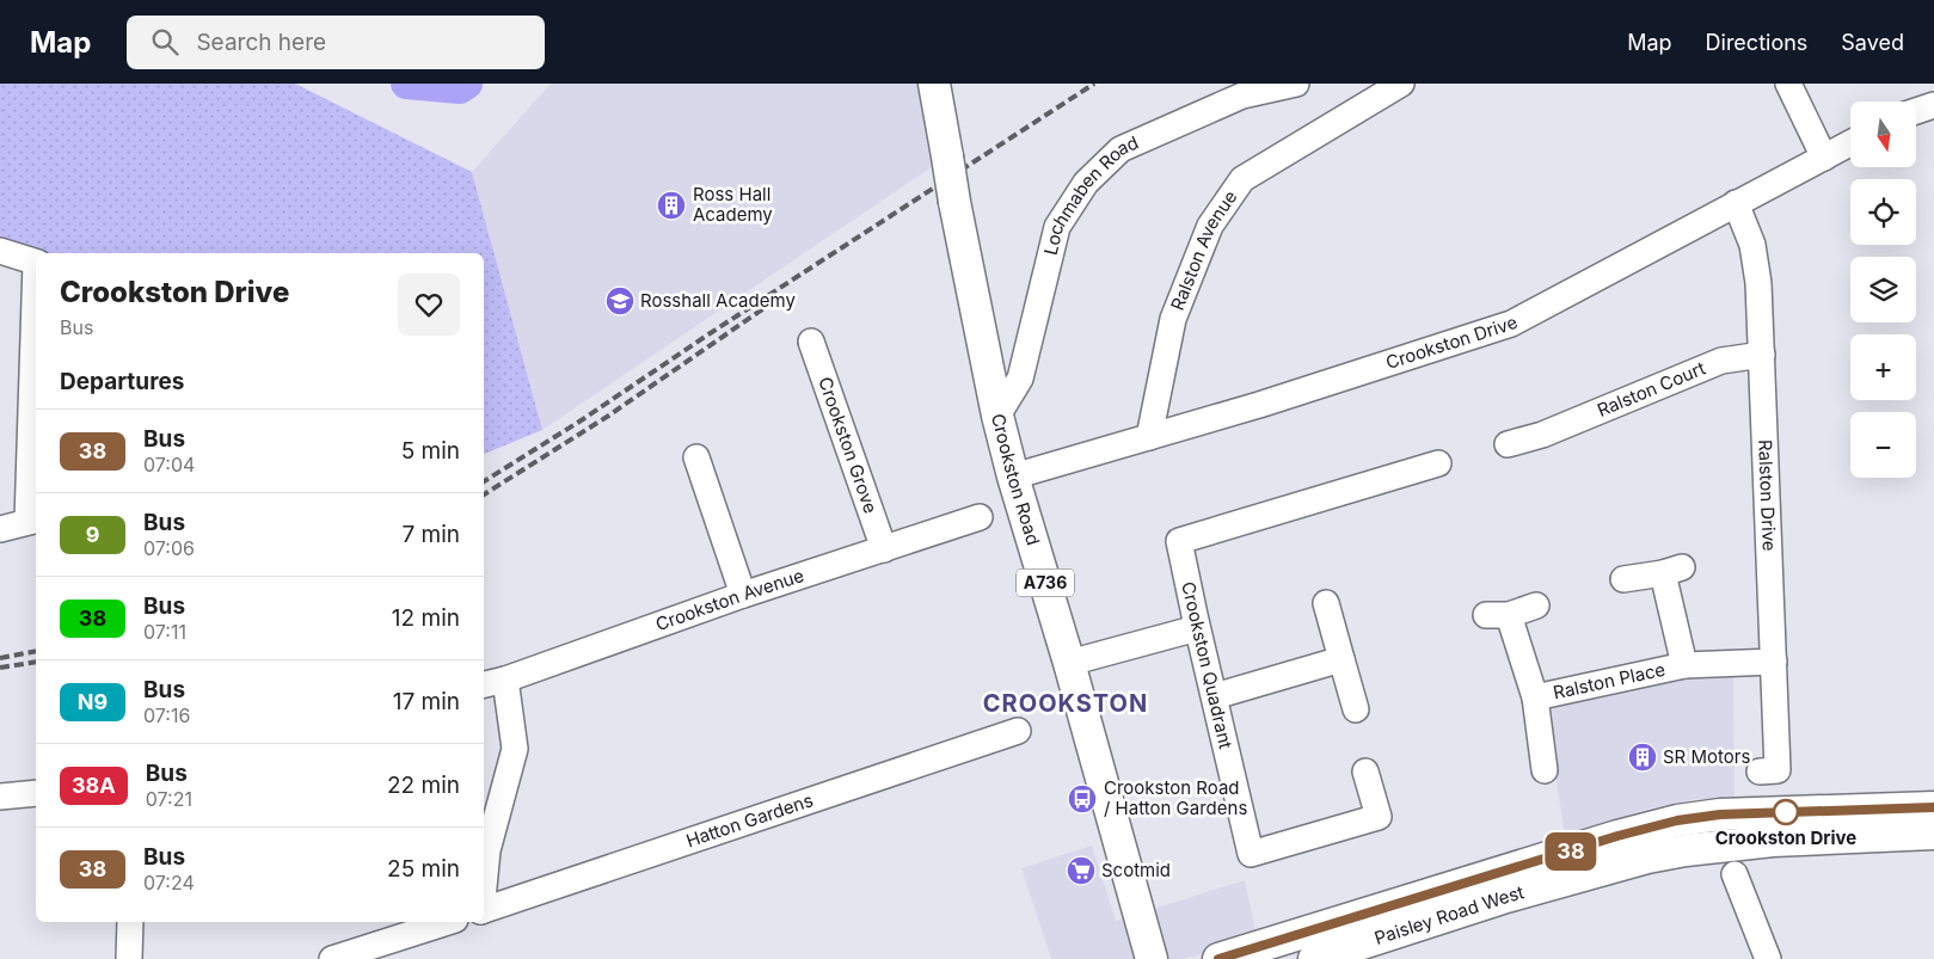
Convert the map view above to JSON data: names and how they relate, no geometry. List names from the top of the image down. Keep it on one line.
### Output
{"streets":{"main road":["Crookston Road","A736","Paisley Road West"],"street":["Lochmaben Road","Ralston Avenue","Crookston Drive","Ralston Court","Crookston Grove","Ralston Drive","Crookston Avenue","Crookston Quadrant","Ralston Place","Hatton Gardens"]},"crossings":[["Lochmaben Road","Crookston Road"],["Ralston Avenue","Crookston Drive"],["Crookston Drive","Crookston Road"],["Crookston Drive","Ralston Drive"],["Ralston Court","Ralston Drive"],["Crookston Grove","Crookston Avenue"],["Ralston Drive","Ralston Place"]],"districts":["CROOKSTON"],"places":{"building":["Ross Hall Academy","SR Motors"],"school or university":["Rosshall Academy"],"bus stop":["Crookston Road / Hatton Gardens"],"other":["Crookston Drive"],"supermarket":["Scotmid"]},"lines":["bus line 38"],"north":"bottom","page":{"header":"Map","search":"Search here","nav":["Map","Directions","Saved"],"on_map":"38","map_buttons":["+","−"],"heading":[["Crookston Drive","Bus"],"Departures"],"list":[{"mark":"38","name":"Bus","note":"07:04","value":"5 min"},{"mark":"9","name":"Bus","note":"07:06","value":"7 min"},{"mark":"38","name":"Bus","note":"07:11","value":"12 min"},{"mark":"N9","name":"Bus","note":"07:16","value":"17 min"},{"mark":"38A","name":"Bus","note":"07:21","value":"22 min"},{"mark":"38","name":"Bus","note":"07:24","value":"25 min"}]}}
